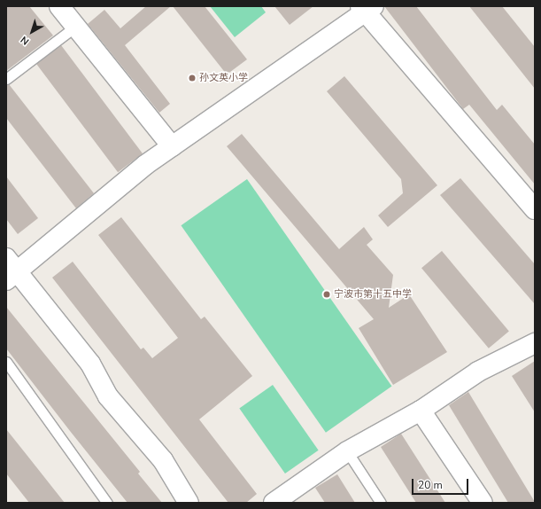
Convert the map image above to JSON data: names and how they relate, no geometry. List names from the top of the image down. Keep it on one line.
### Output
{"places":["孙文英小学","宁波市第十五中学"],"scale_bar":"20 m","north":"bottom left"}
